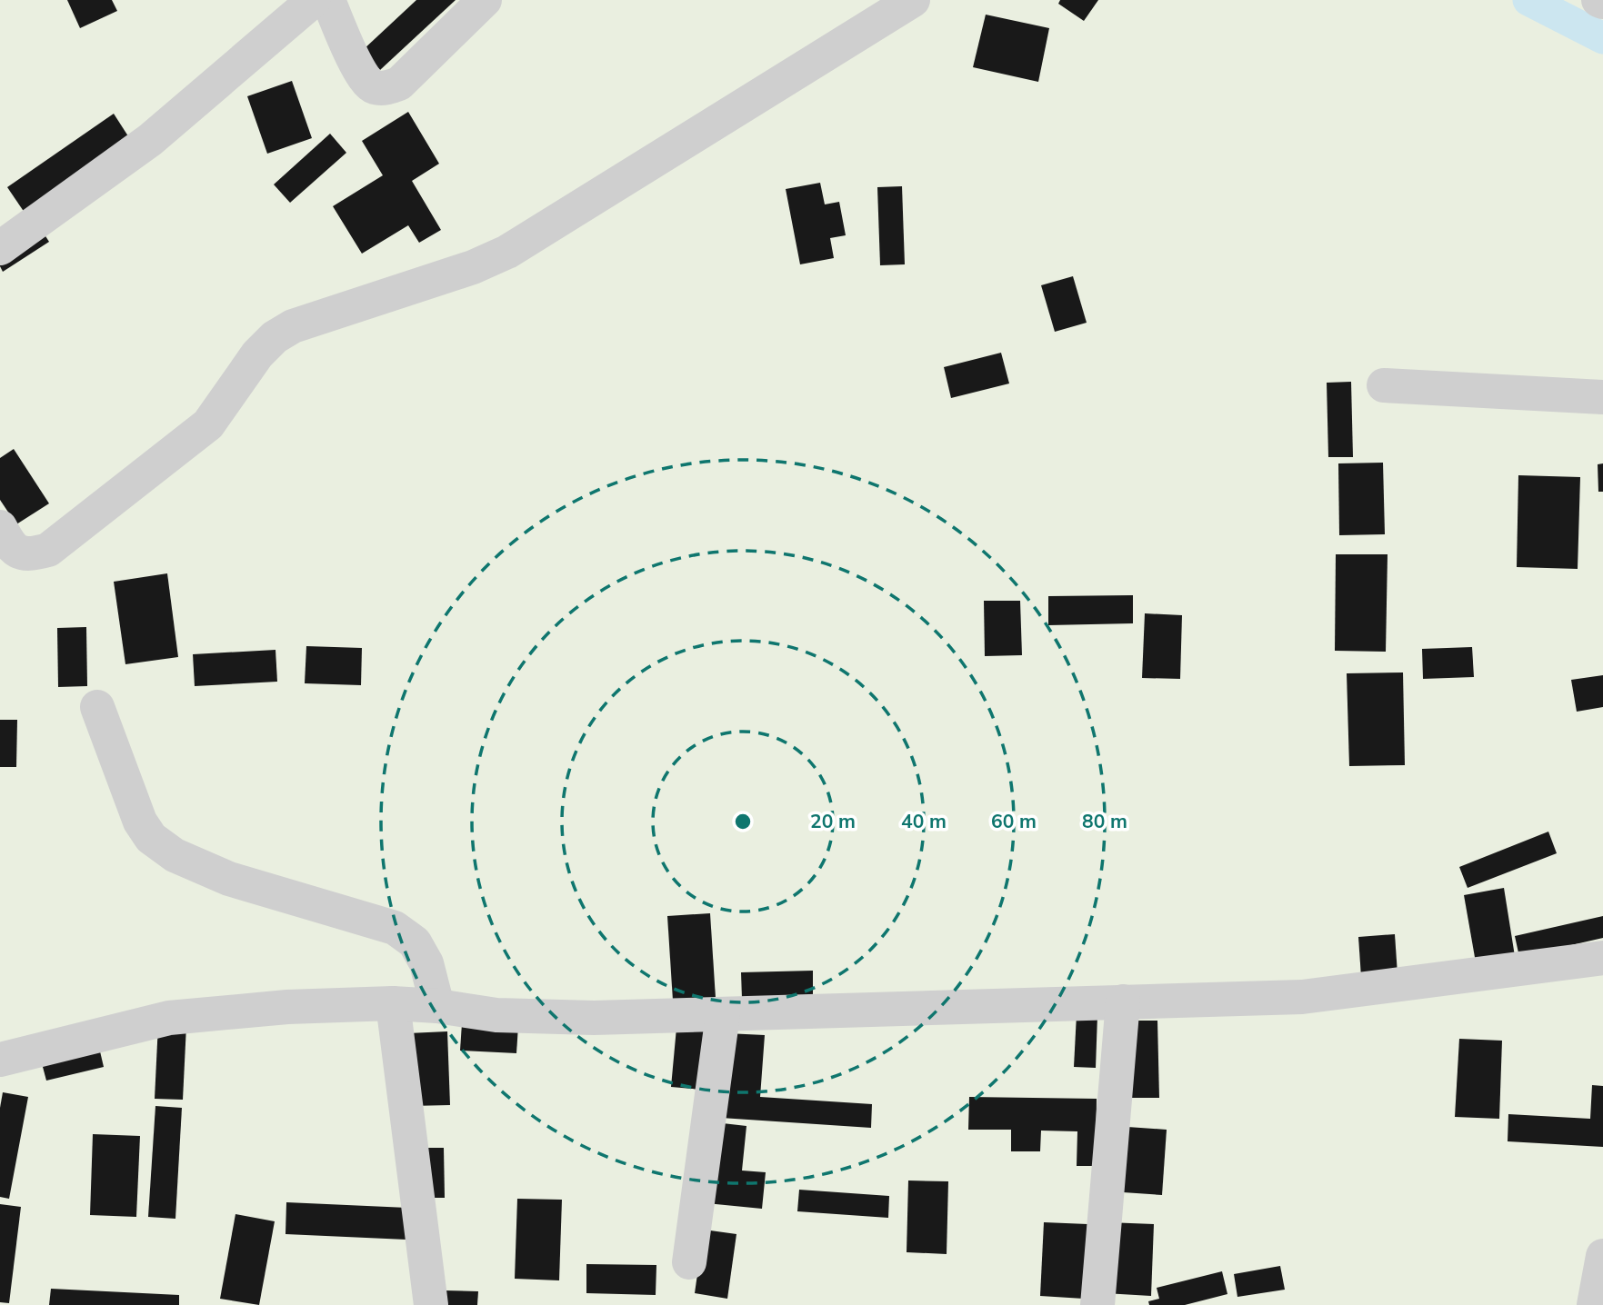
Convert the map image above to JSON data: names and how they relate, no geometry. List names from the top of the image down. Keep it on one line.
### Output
{"rings":["20 m","40 m","60 m","80 m"]}
